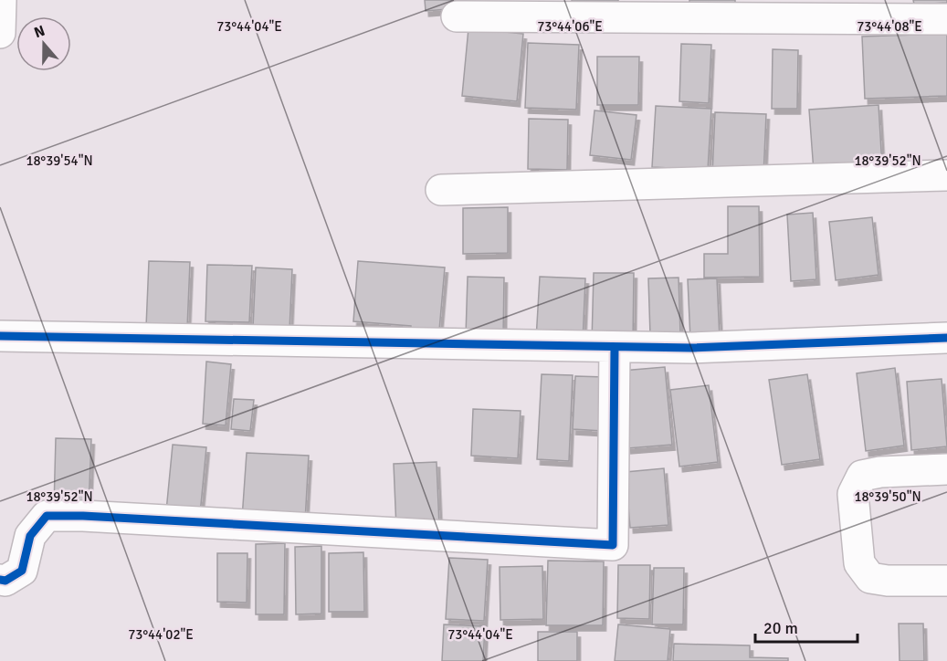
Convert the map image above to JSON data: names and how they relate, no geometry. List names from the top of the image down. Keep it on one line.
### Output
{"scale_bar":"20 m","north":"top","coordinates":["73°44'04\"E","73°44'06\"E","73°44'08\"E","18°39'54\"N","18°39'52\"N","18°39'50\"N","73°44'02\"E"]}
